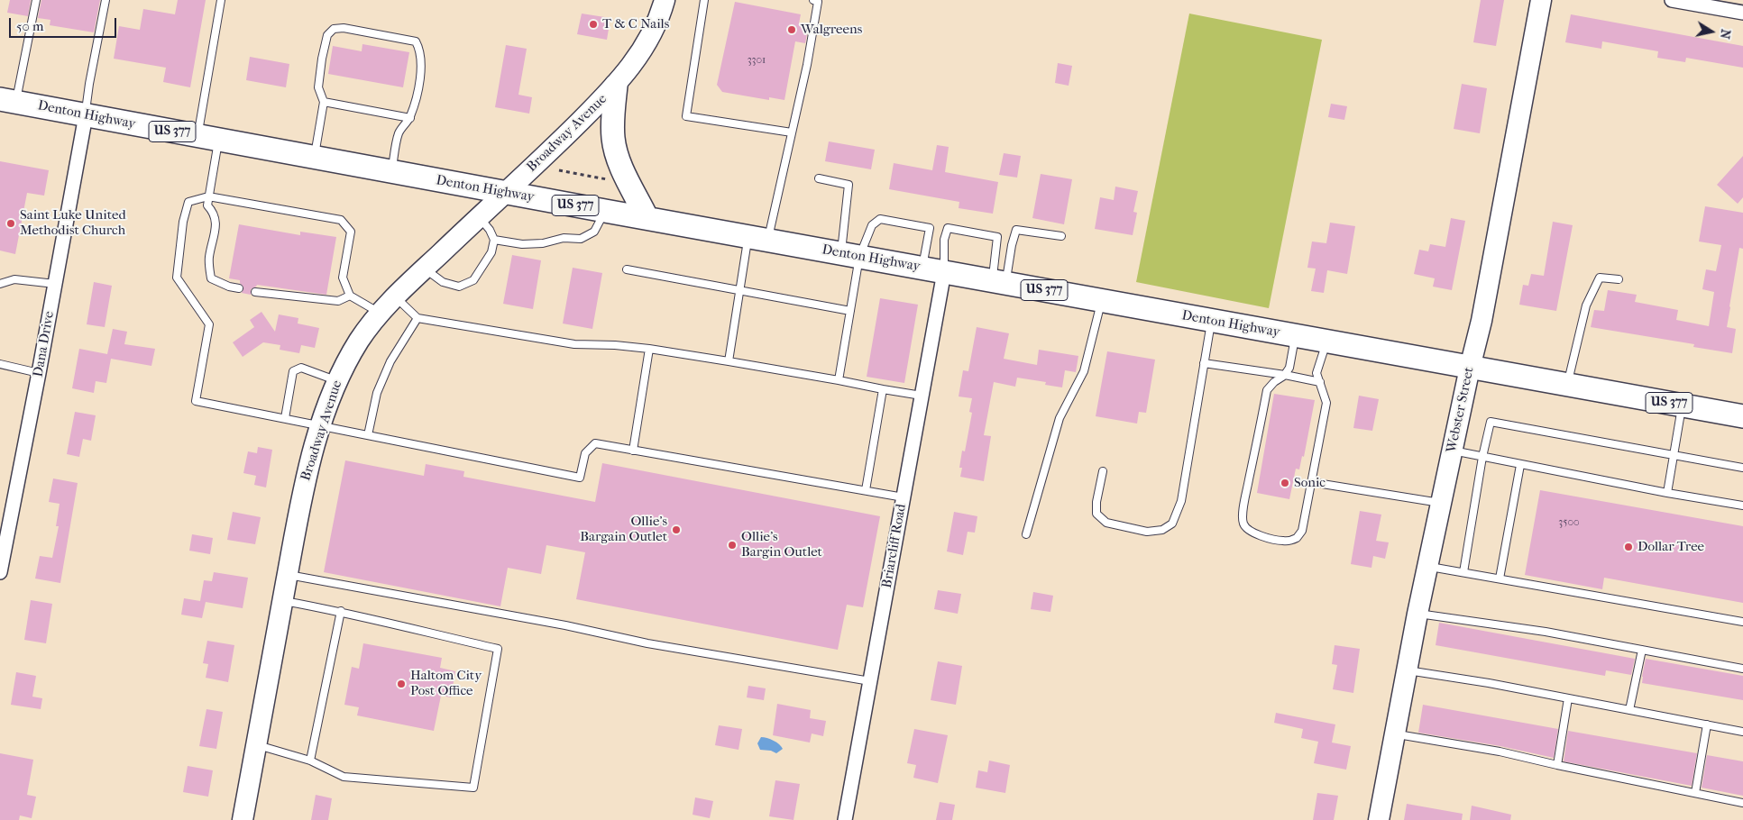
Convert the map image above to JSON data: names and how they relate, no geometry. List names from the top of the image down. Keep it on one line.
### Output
{"streets":{"main road":["Denton Highway","US 377","Broadway Avenue","Webster Street"],"street":["Dana Drive","Briarcliff Road"]},"crossings":[["Denton Highway","Broadway Avenue"],["Denton Highway","Dana Drive"],["Denton Highway","Webster Street"],["Denton Highway","Briarcliff Road"]],"places":["T & C Nails","Walgreens","Saint Luke United Methodist Church","Sonic","Ollie's Bargain Outlet","Ollie's Bargin Outlet","Dollar Tree","Haltom City Post Office"],"house_numbers":["3301","3500"],"scale_bar":"50 m","north":"right"}
